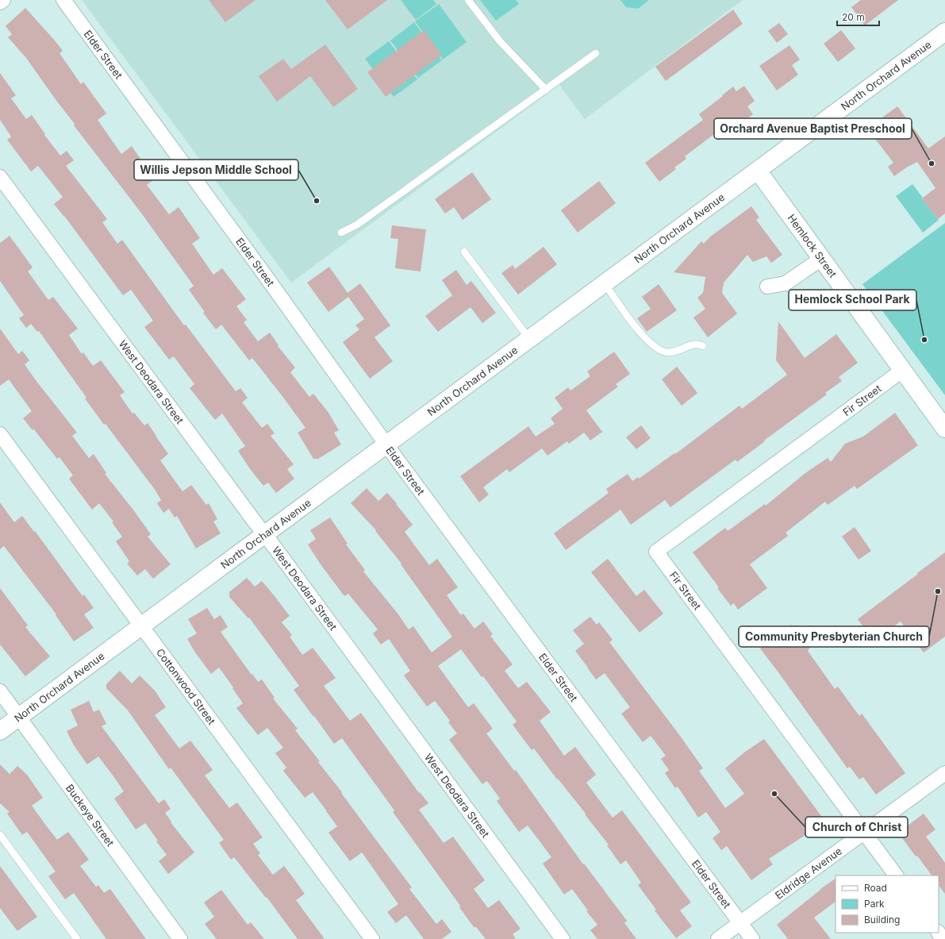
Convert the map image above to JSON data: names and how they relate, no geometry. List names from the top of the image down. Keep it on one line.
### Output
{"streets":{"street":["Elder Street","North Orchard Avenue","Hemlock Street","West Deodara Street","Fir Street","Cottonwood Street","Buckeye Street","Eldridge Avenue"]},"crossings":[["Elder Street","North Orchard Avenue"],["Elder Street","Eldridge Avenue"],["North Orchard Avenue","Hemlock Street"],["North Orchard Avenue","West Deodara Street"],["North Orchard Avenue","Cottonwood Street"],["North Orchard Avenue","Buckeye Street"],["Hemlock Street","Fir Street"],["Fir Street","Eldridge Avenue"]],"places":["Orchard Avenue Baptist Preschool","Willis Jepson Middle School","Hemlock School Park","Community Presbyterian Church","Church of Christ"],"legend":["Road","Park","Building"],"scale_bar":"20 m"}
